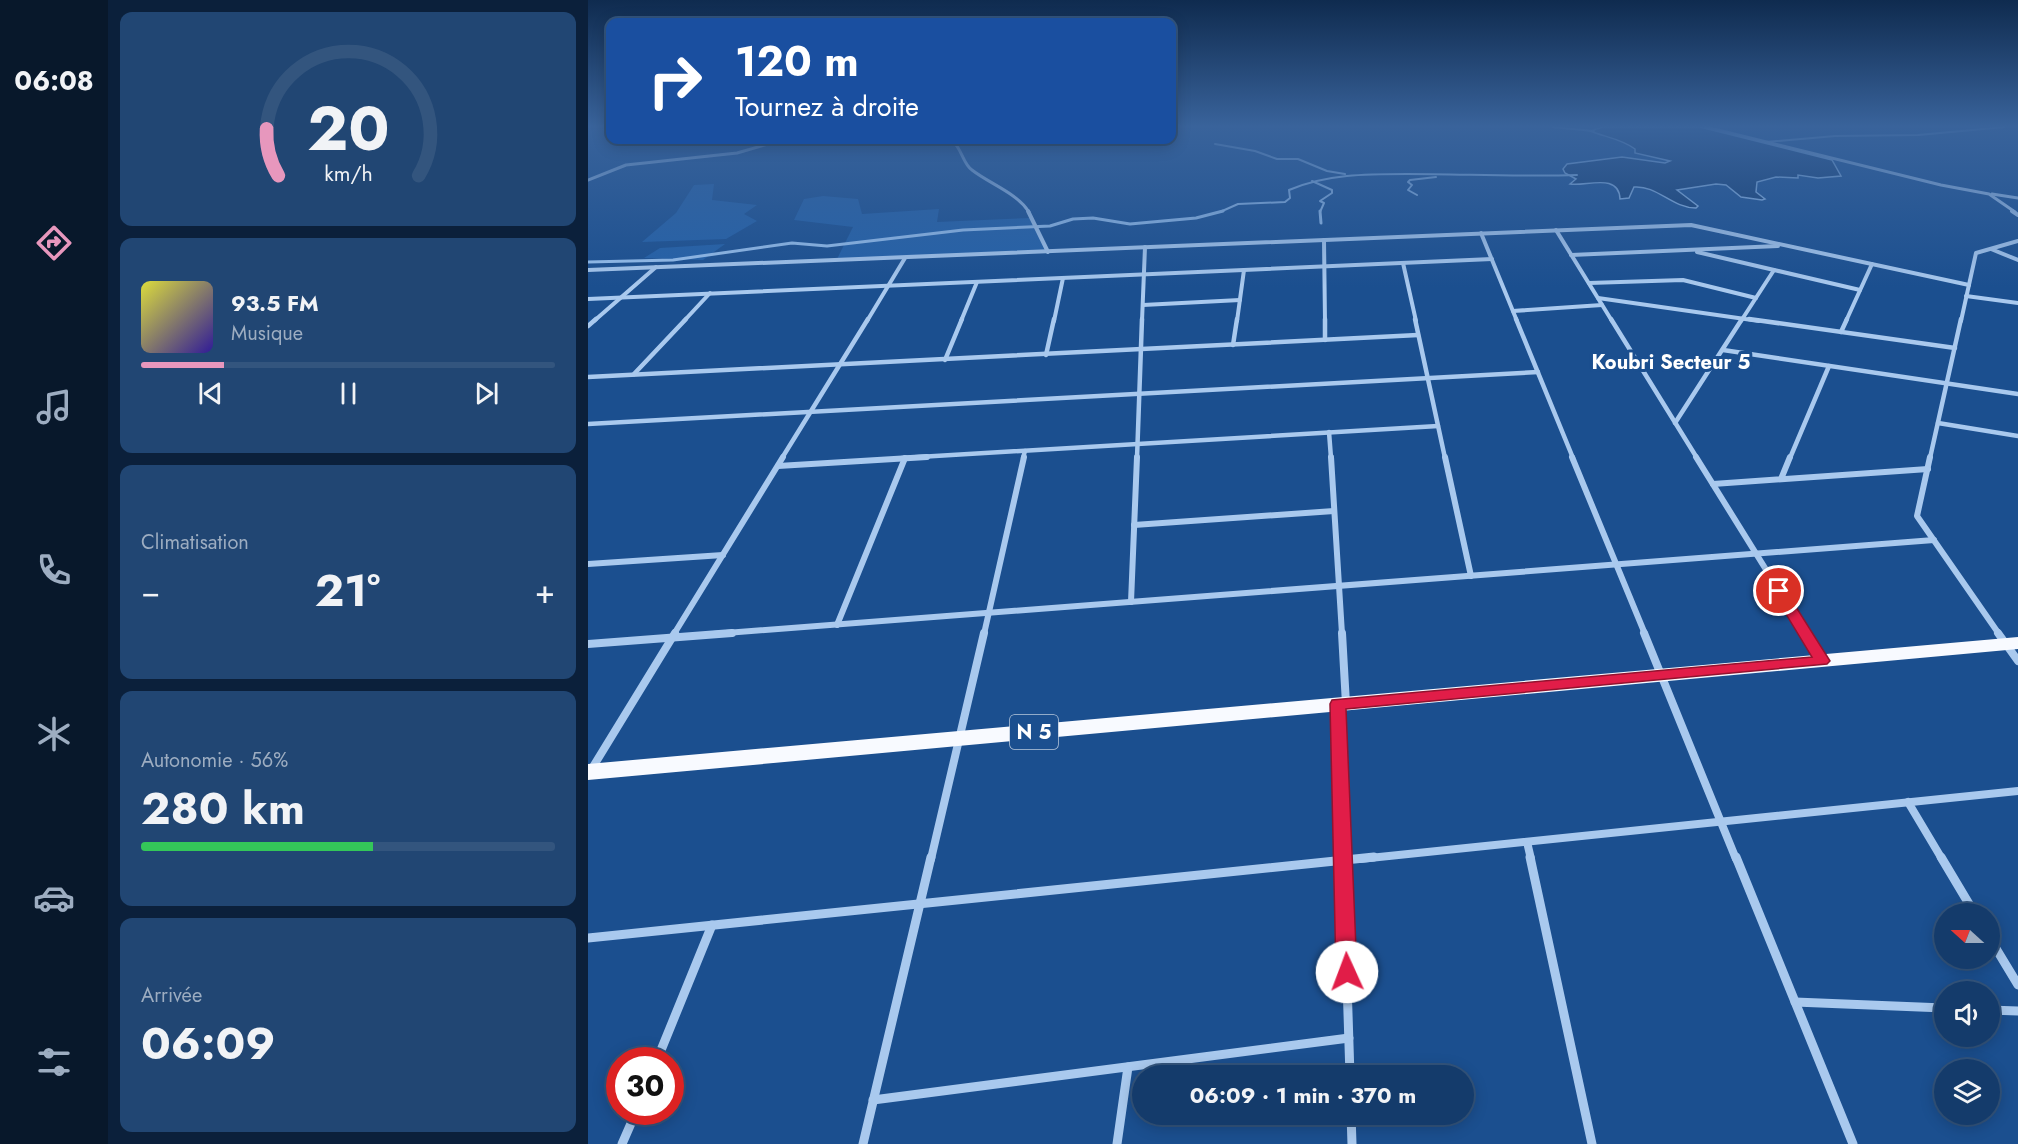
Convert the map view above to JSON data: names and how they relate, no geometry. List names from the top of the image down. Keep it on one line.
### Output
{"streets":{"highway":["N 5"]},"districts":["Koubri Secteur 5"],"north":"left","page":{"tabs":"06:08","turn":["120 m","Tournez à droite"],"song":["93.5 FM","Musique"],"tile":["Climatisation",["Autonomie · 56%","280 km"],["Arrivée","06:09"]],"heat":["−","21°","+"],"limit":"30","trip":"06:09 · 1 min · 370 m","gauge":["20","km/h"]}}
